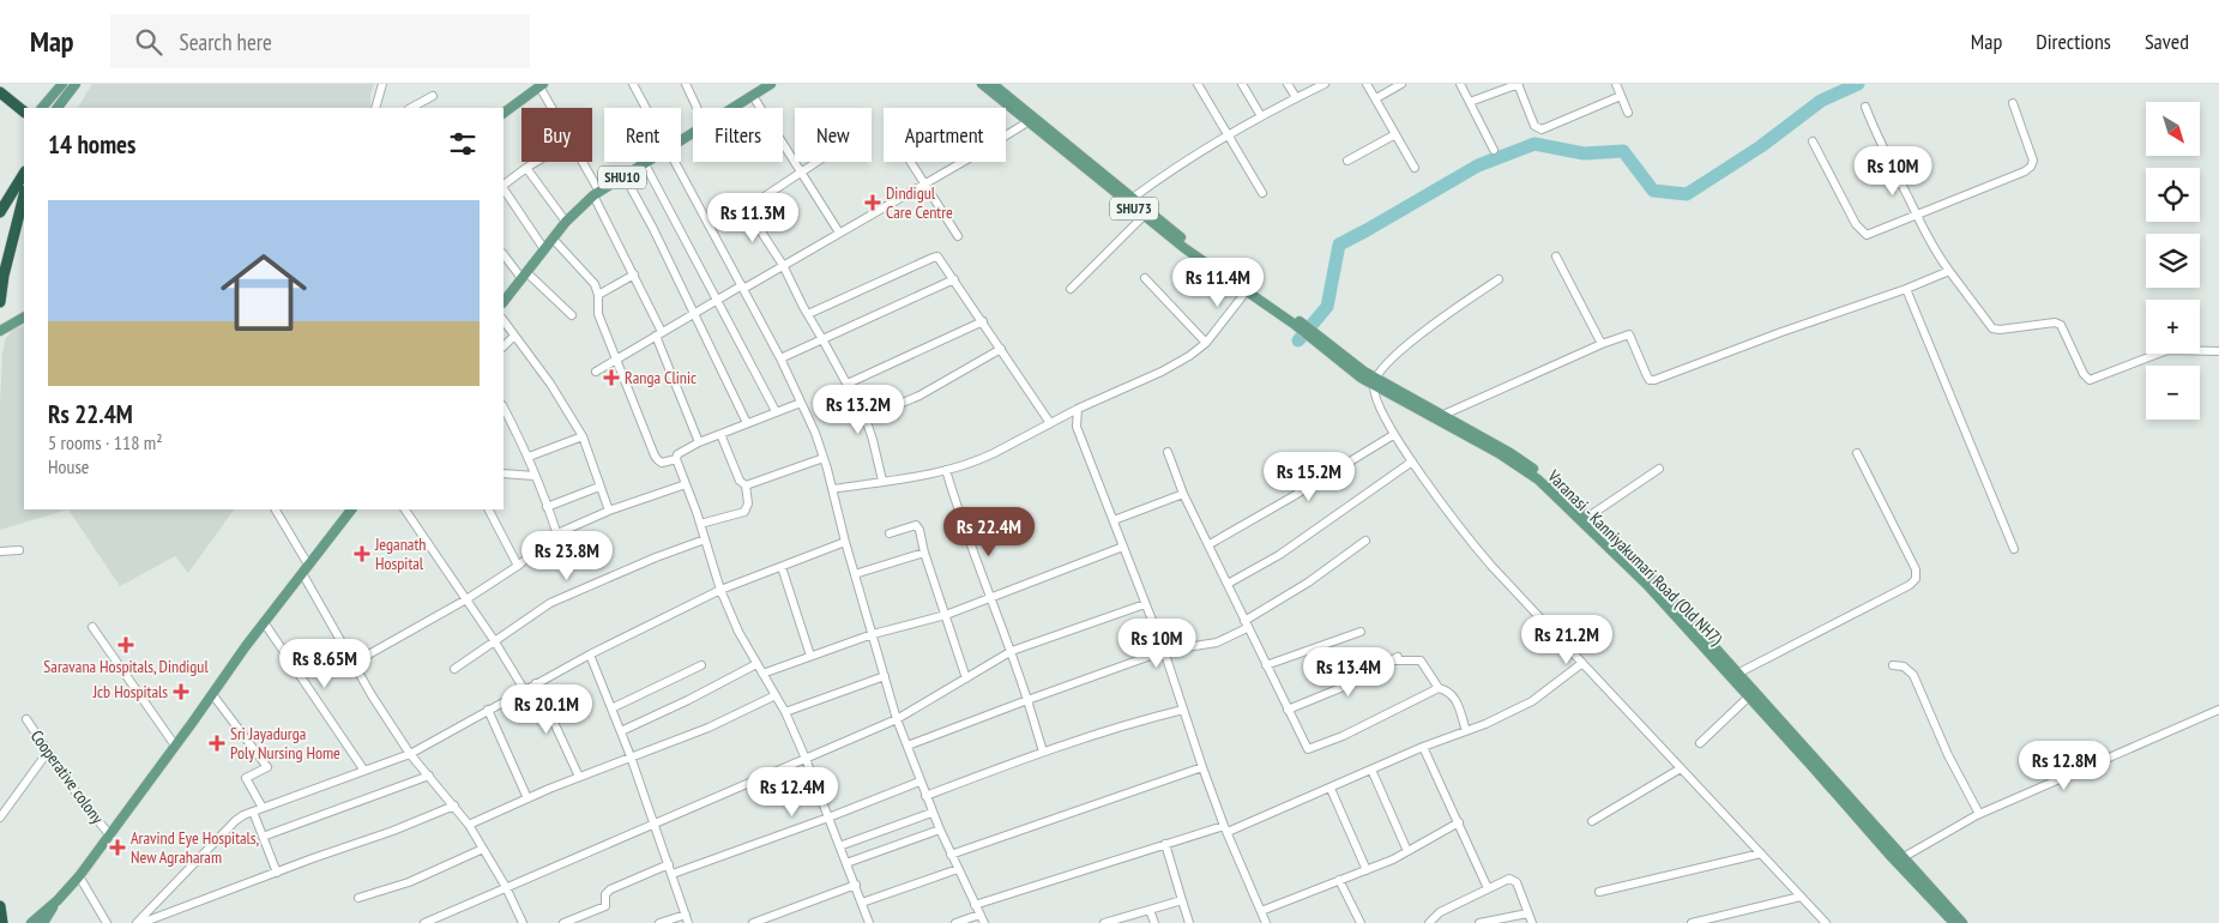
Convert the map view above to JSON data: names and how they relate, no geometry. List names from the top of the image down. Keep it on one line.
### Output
{"streets":{"main road":["SHU10","SHU73","Varanasi - Kanniyakumari Road (Old NH7)"],"street":["Cooperative colony"]},"places":{"health":["Dindigul Care Centre","Ranga Clinic","Jeganath Hospital","Saravana Hospitals, Dindigul","Jcb Hospitals","Sri Jayadurga Poly Nursing Home","Aravind Eye Hospitals, New Agraharam"]},"north":"bottom right","page":{"header":"Map","search":"Search here","nav":["Map","Directions","Saved"],"map_buttons":["+","−"],"chip":["Buy","Rent","Filters","New","Apartment"],"heading":"14 homes","price":["Rs 10M","Rs 11.3M","Rs 11.4M","Rs 13.2M","Rs 15.2M","Rs 22.4M","Rs 23.8M","Rs 21.2M","Rs 10M","Rs 8.65M","Rs 13.4M","Rs 20.1M","Rs 12.8M","Rs 12.4M"],"list":[{"name":"Rs 22.4M","note":"5 rooms · 118 m² · House"}]}}
